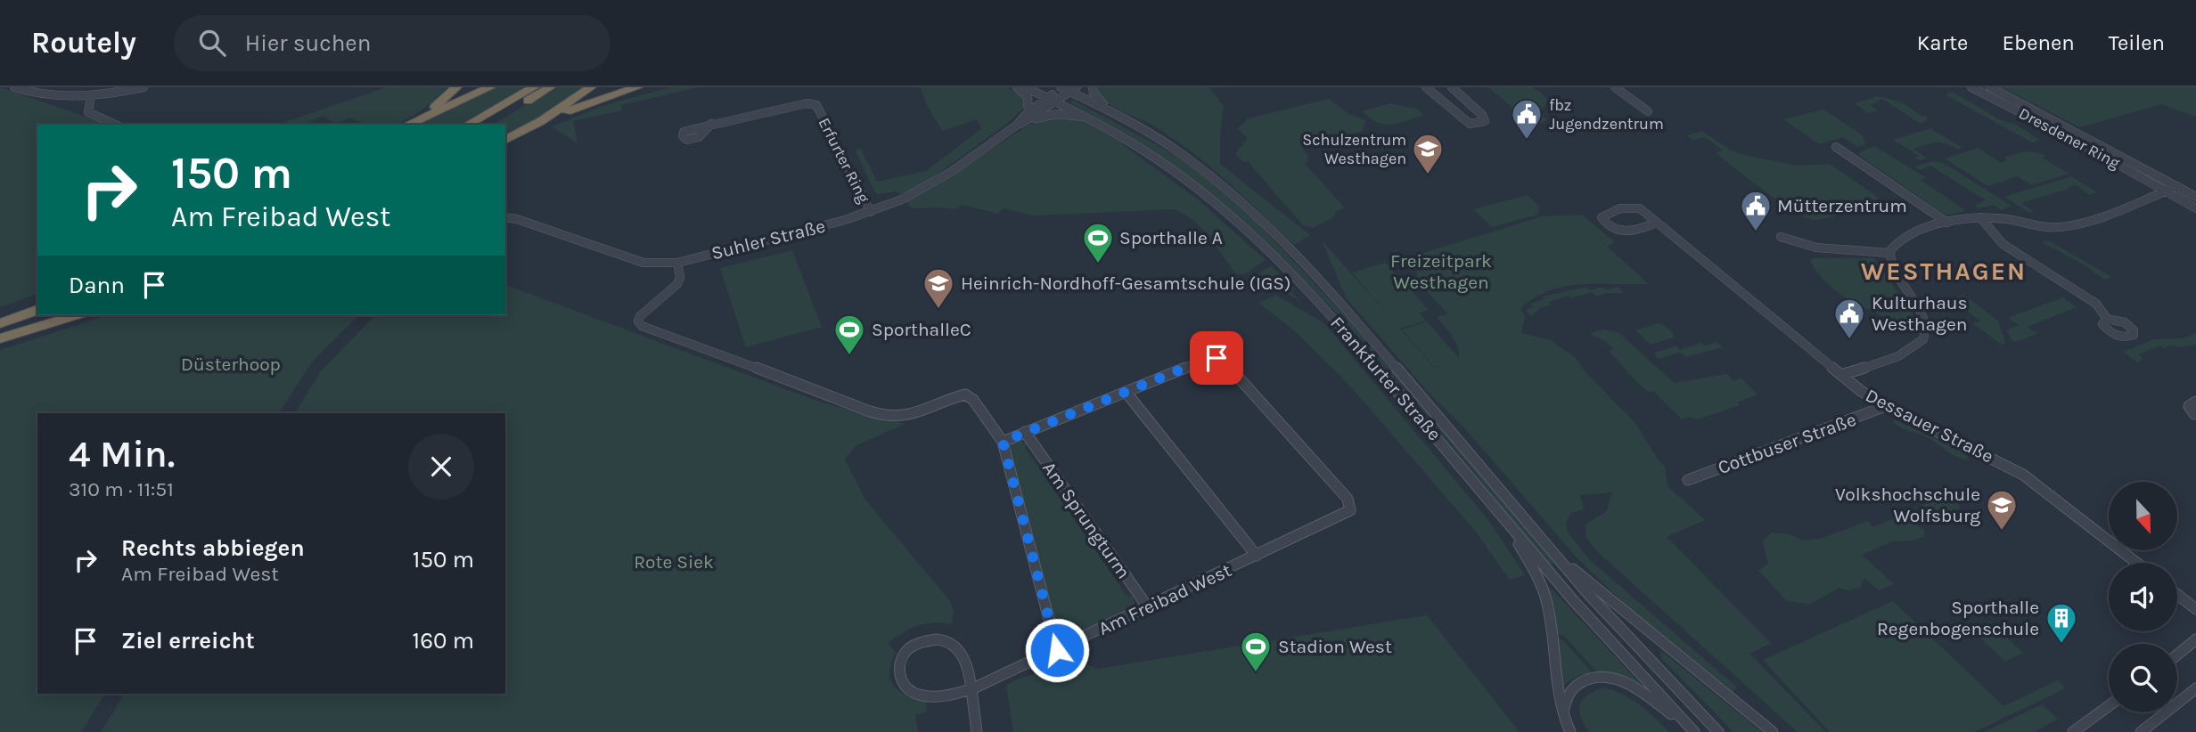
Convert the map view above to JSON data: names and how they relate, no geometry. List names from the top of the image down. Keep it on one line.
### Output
{"streets":{"street":["Dresdener Ring","Erfurter Ring","Suhler Straße","Frankfurter Straße","Dessauer Straße","Cottbuser Straße","Am Sprungturm","Am Freibad West"]},"crossings":[["Erfurter Ring","Suhler Straße"],["Suhler Straße","Frankfurter Straße"],["Dessauer Straße","Cottbuser Straße"],["Am Sprungturm","Am Freibad West"]],"districts":["WESTHAGEN"],"parks":["Freizeitpark Westhagen","Düsterhoop","Rote Siek"],"places":{"public building":["fbz Jugendzentrum","Mütterzentrum","Kulturhaus Westhagen"],"school or university":["Schulzentrum Westhagen","Heinrich-Nordhoff-Gesamtschule (IGS)","Volkshochschule Wolfsburg"],"sports":["Sporthalle A","SporthalleC","Stadion West"],"building":["Sporthalle Regenbogenschule"]},"north":"bottom","page":{"header":"Routely","search":"Hier suchen","nav":["Karte","Ebenen","Teilen"],"turn":["150 m","Am Freibad West"],"then":"Dann","heading":["4 Min.","310 m · 11:51"],"list":[{"name":"Rechts abbiegen","note":"Am Freibad West","value":"150 m"},{"name":"Ziel erreicht","value":"160 m"}]}}
